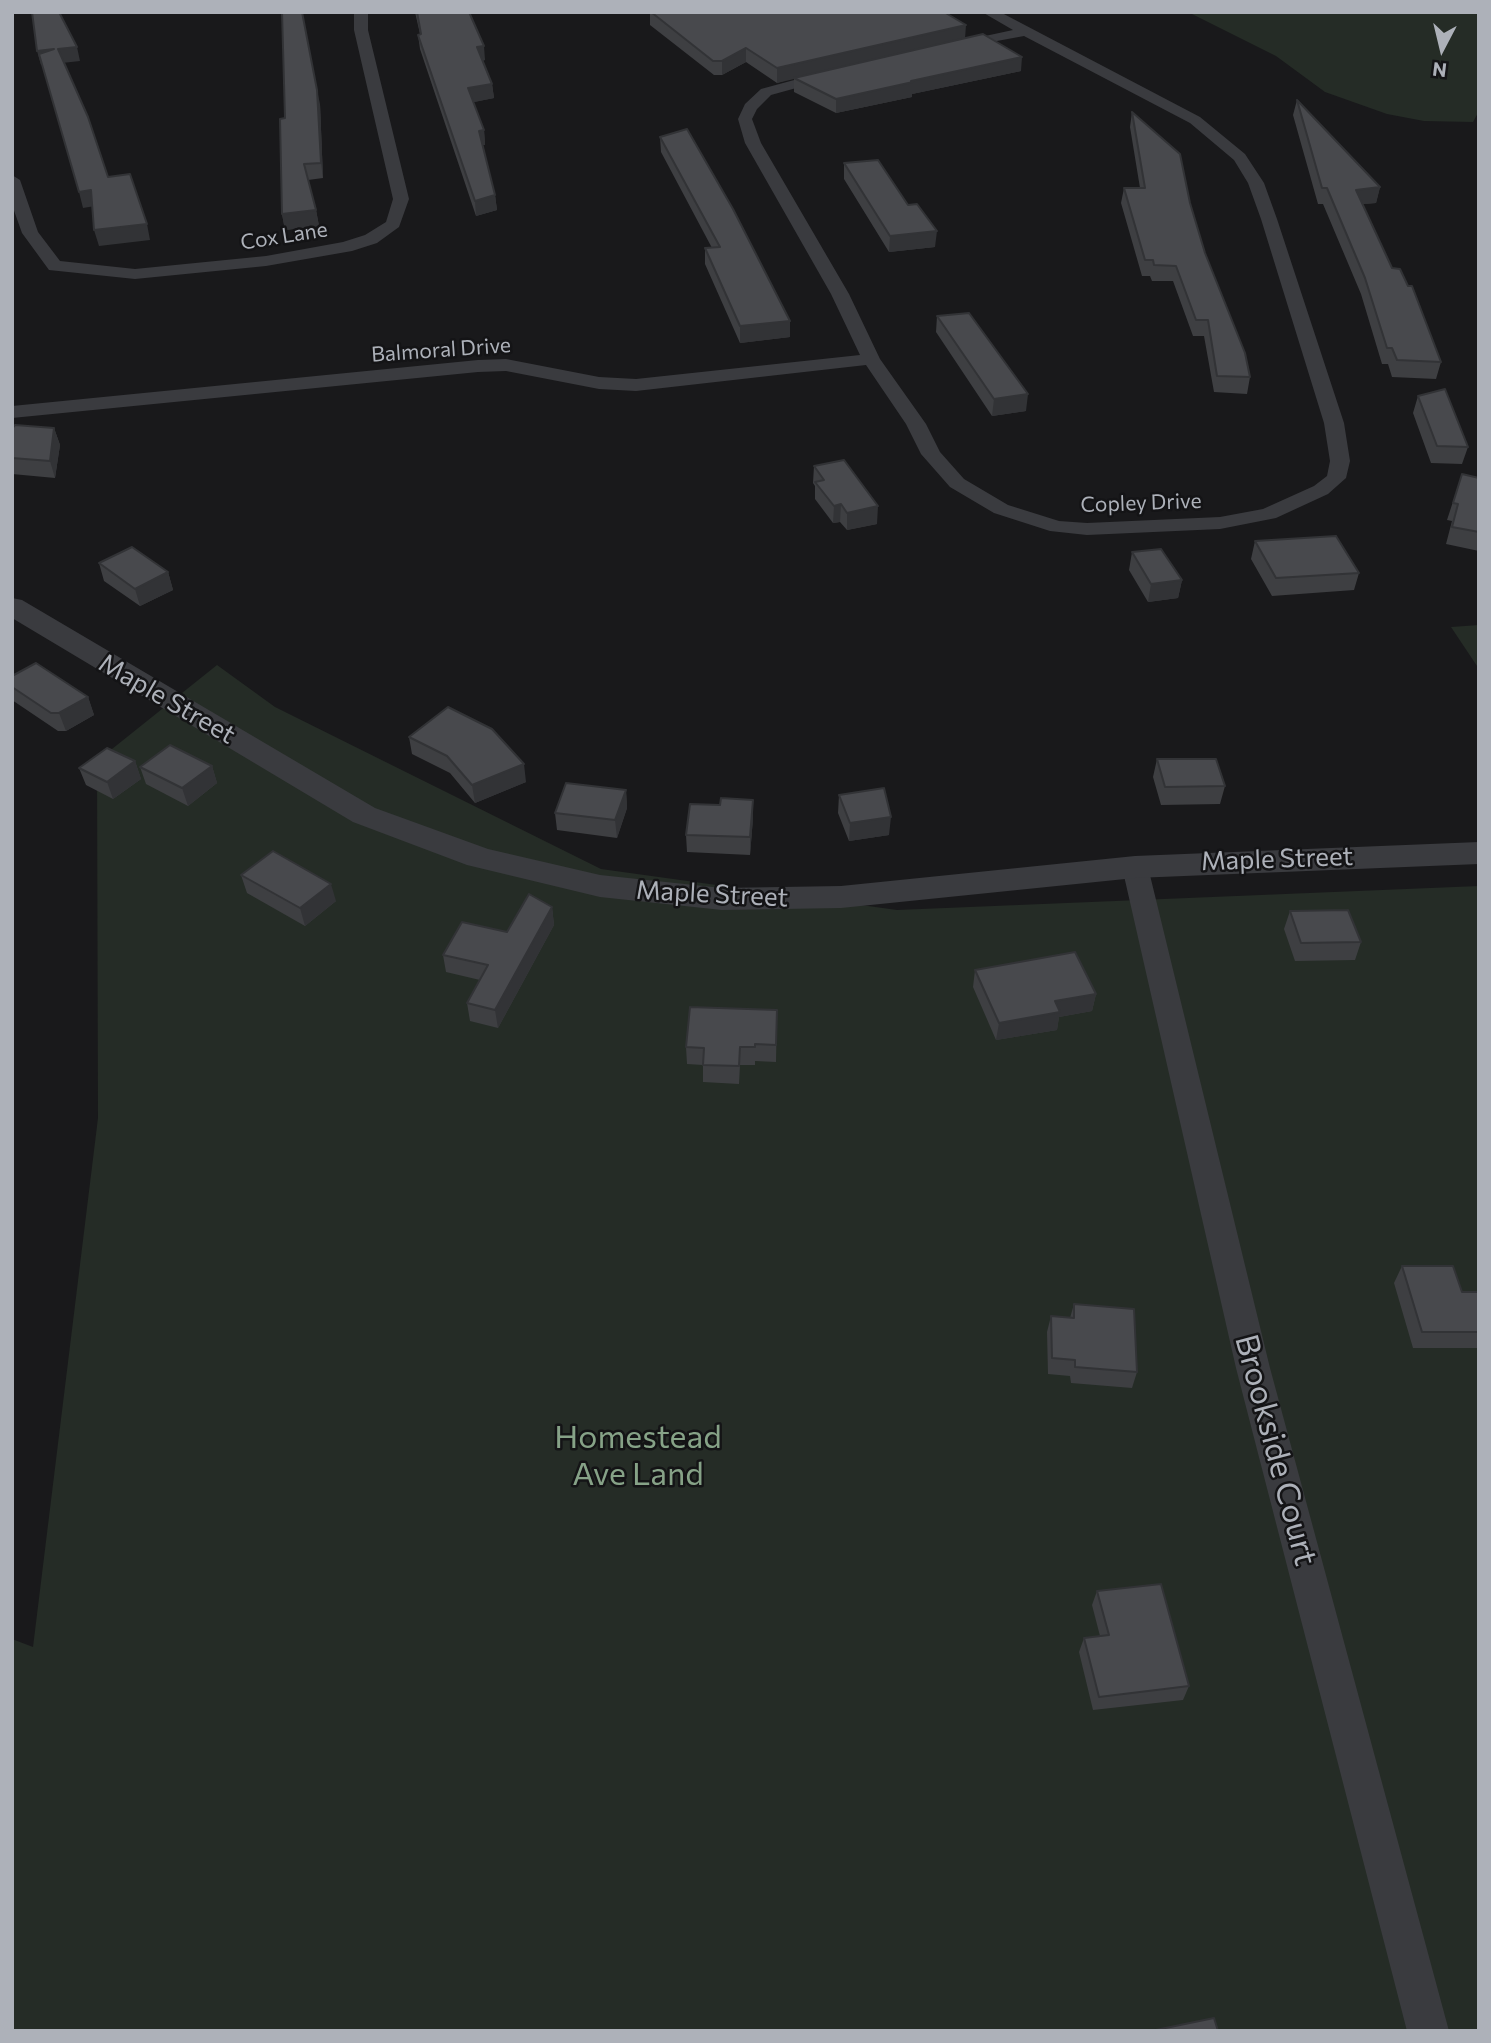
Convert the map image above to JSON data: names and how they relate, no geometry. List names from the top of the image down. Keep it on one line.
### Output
{"streets":{"street":["Cox Lane","Balmoral Drive","Copley Drive","Maple Street","Brookside Court"]},"crossings":[["Balmoral Drive","Copley Drive"],["Maple Street","Brookside Court"]],"parks":["Homestead Ave Land"],"north":"bottom"}
